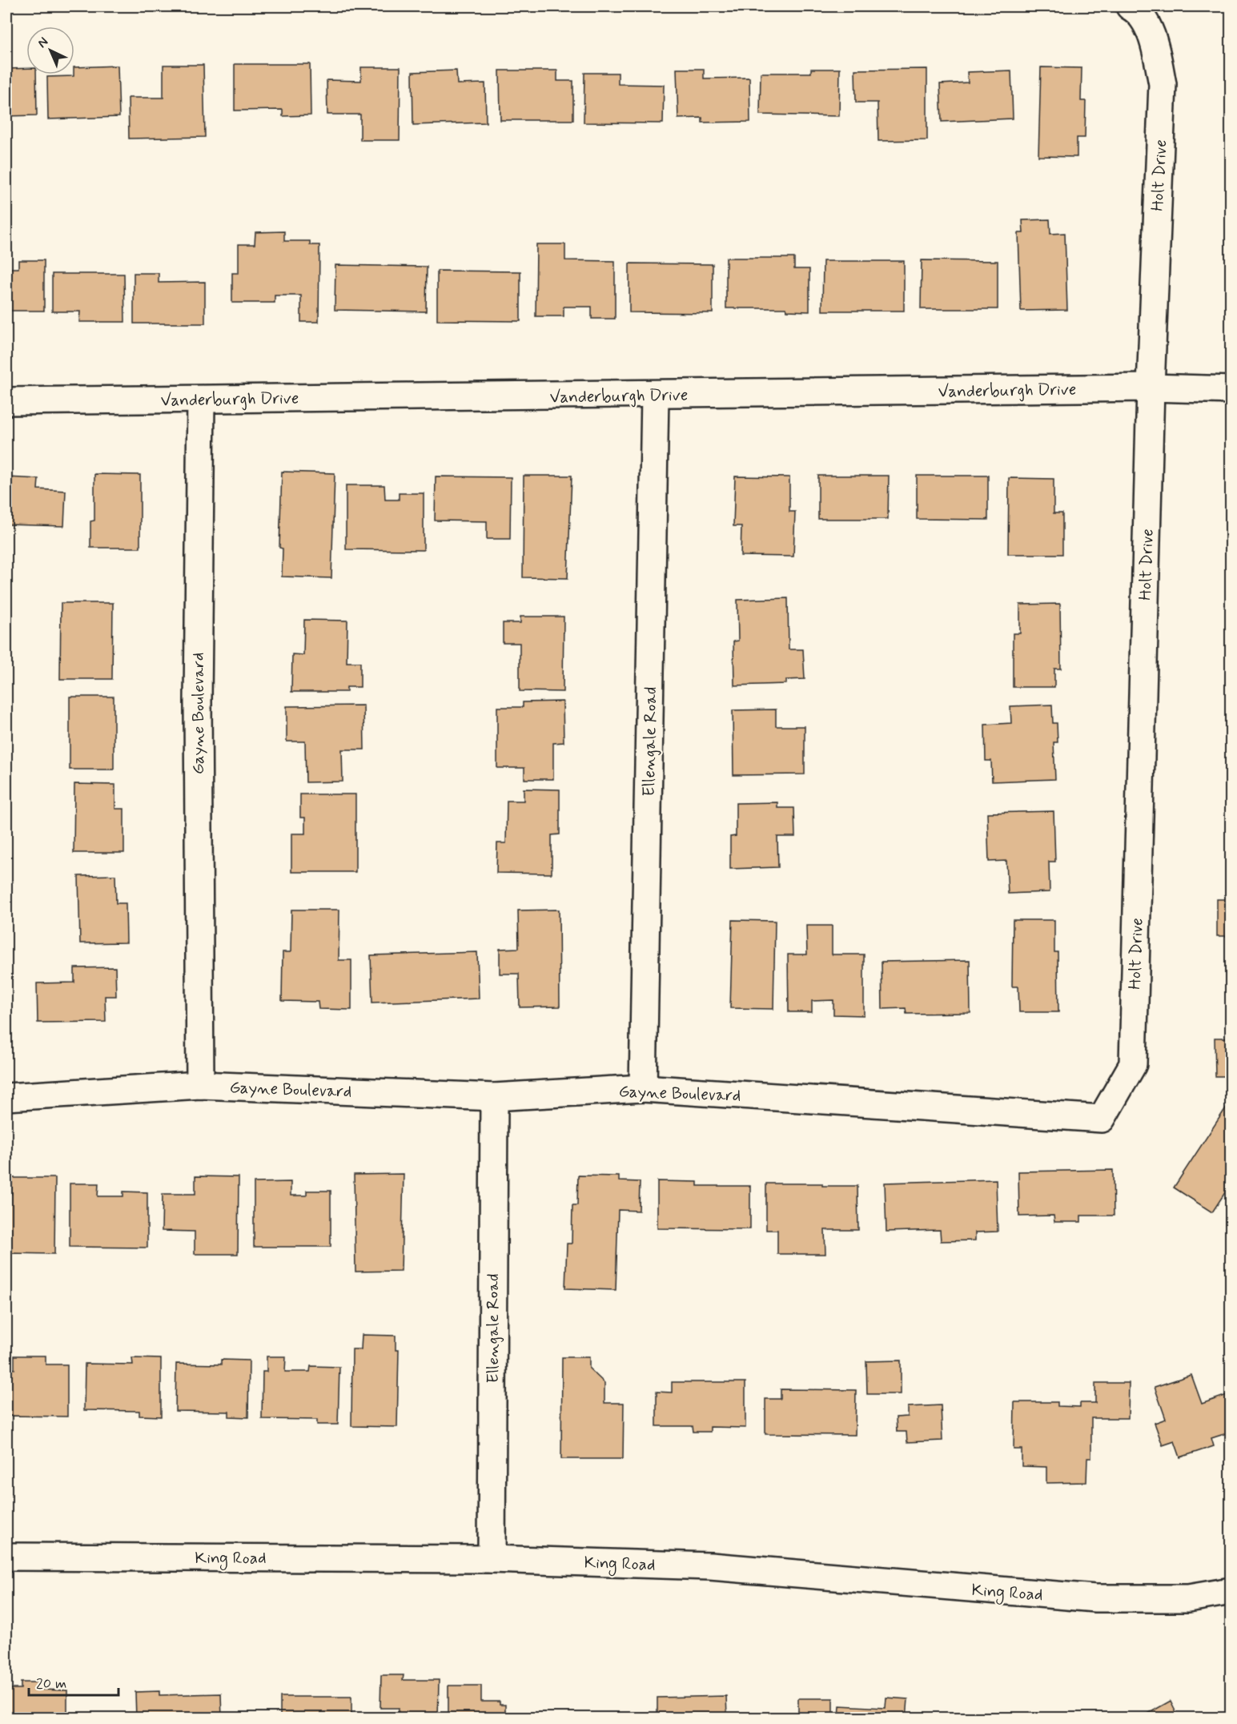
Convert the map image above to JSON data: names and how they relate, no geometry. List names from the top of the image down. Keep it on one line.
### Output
{"streets":{"street":["Holt Drive","Vanderburgh Drive","Gayne Boulevard","Ellengale Road","King Road"]},"crossings":[["Holt Drive","Vanderburgh Drive"],["Holt Drive","Gayne Boulevard"],["Vanderburgh Drive","Gayne Boulevard"],["Vanderburgh Drive","Ellengale Road"],["Gayne Boulevard","Ellengale Road"],["Ellengale Road","King Road"]],"scale_bar":"20 m","north":"top left"}
